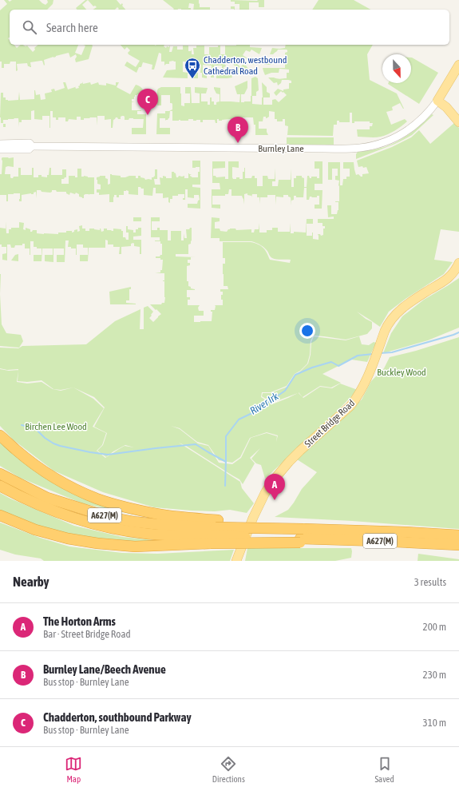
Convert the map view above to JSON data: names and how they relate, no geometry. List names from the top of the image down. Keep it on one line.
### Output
{"streets":{"highway":["A627(M)"],"main road":["Street Bridge Road"],"street":["Burnley Lane"]},"water":["River Irk"],"parks":["Buckley Wood","Birchen Lee Wood"],"places":{"bus stop":["Chadderton, westbound Cathedral Road"]},"north":"bottom","page":{"search":"Search here","pins":["C","B","A"],"heading":["Nearby","3 results"],"list":[{"mark":"A","name":"The Horton Arms","note":"Bar · Street Bridge Road","value":"200 m"},{"mark":"B","name":"Burnley Lane/Beech Avenue","note":"Bus stop · Burnley Lane","value":"230 m"},{"mark":"C","name":"Chadderton, southbound Parkway","note":"Bus stop · Burnley Lane","value":"310 m"}],"nav":["Map","Directions","Saved"]}}
